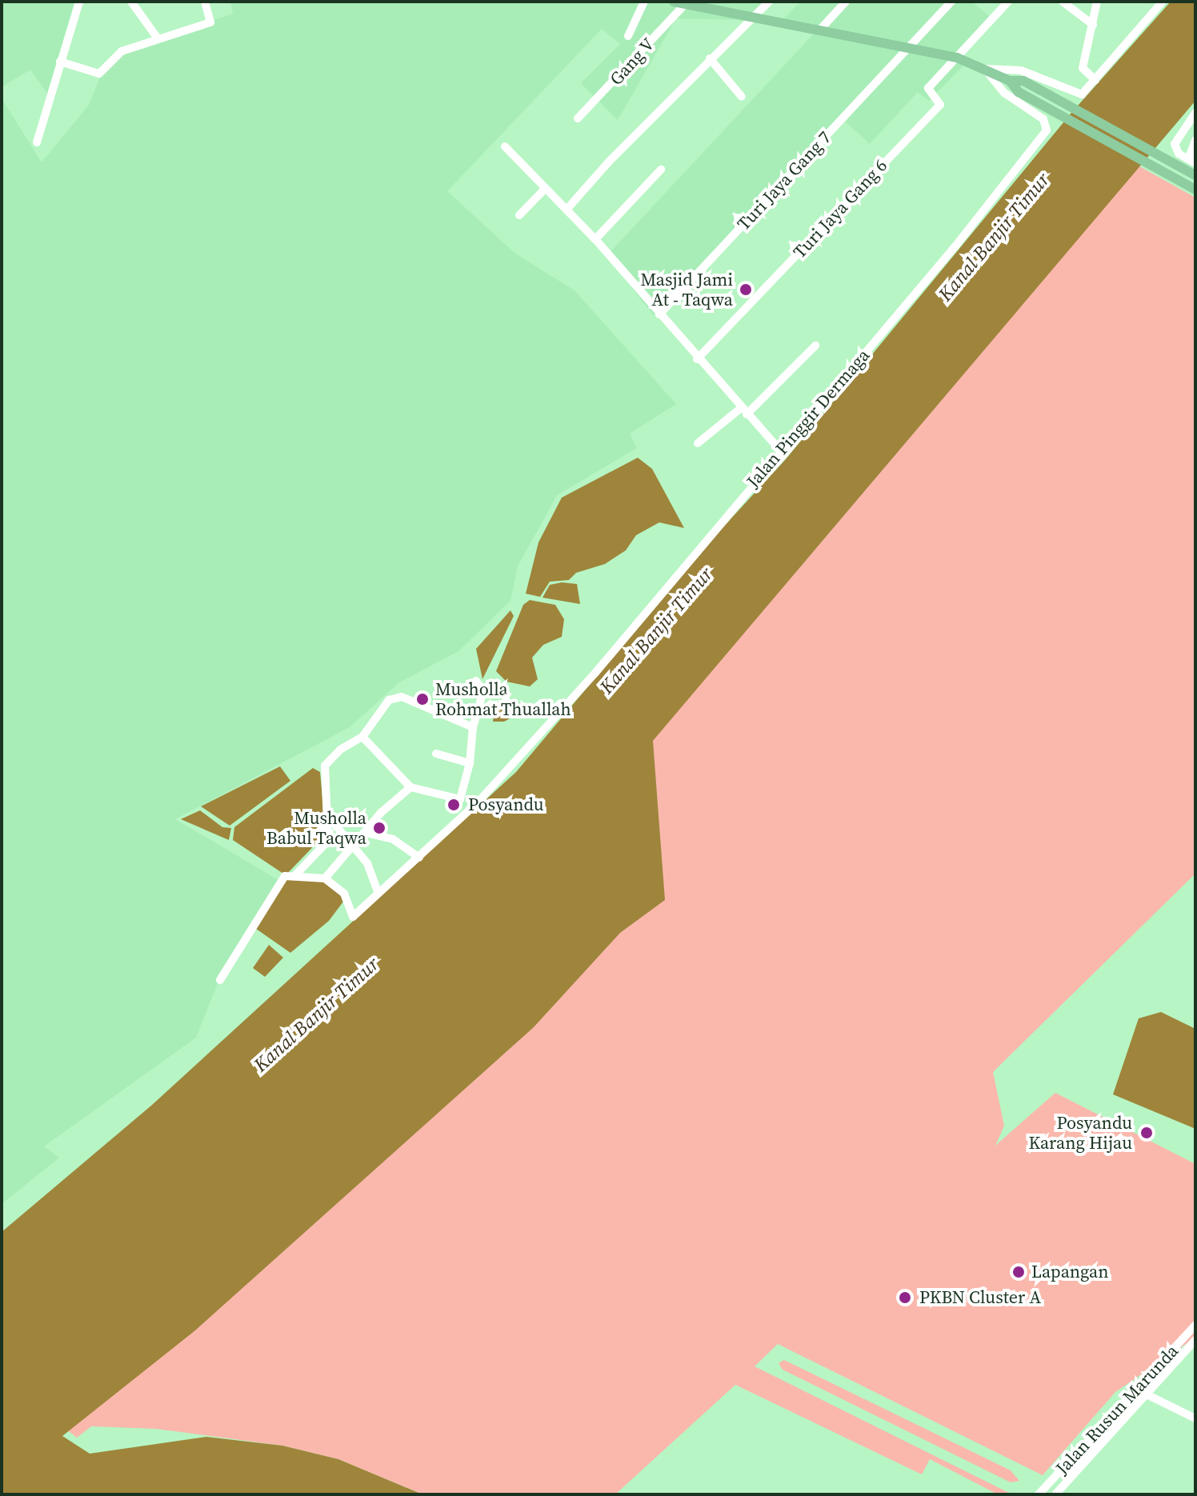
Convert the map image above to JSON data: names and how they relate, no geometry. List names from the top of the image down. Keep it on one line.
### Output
{"streets":{"street":["Gang V","Turi Jaya Gang 7","Turi Jaya Gang 6","Jalan Pinggir Dermaga","Jalan Rusun Marunda"]},"water":["Kanal Banjir Timur"],"places":["Masjid Jami At - Taqwa","Musholla Rohmat Thuallah","Posyandu","Musholla Babul Taqwa","Posyandu Karang Hijau","Lapangan","PKBN Cluster A"]}
